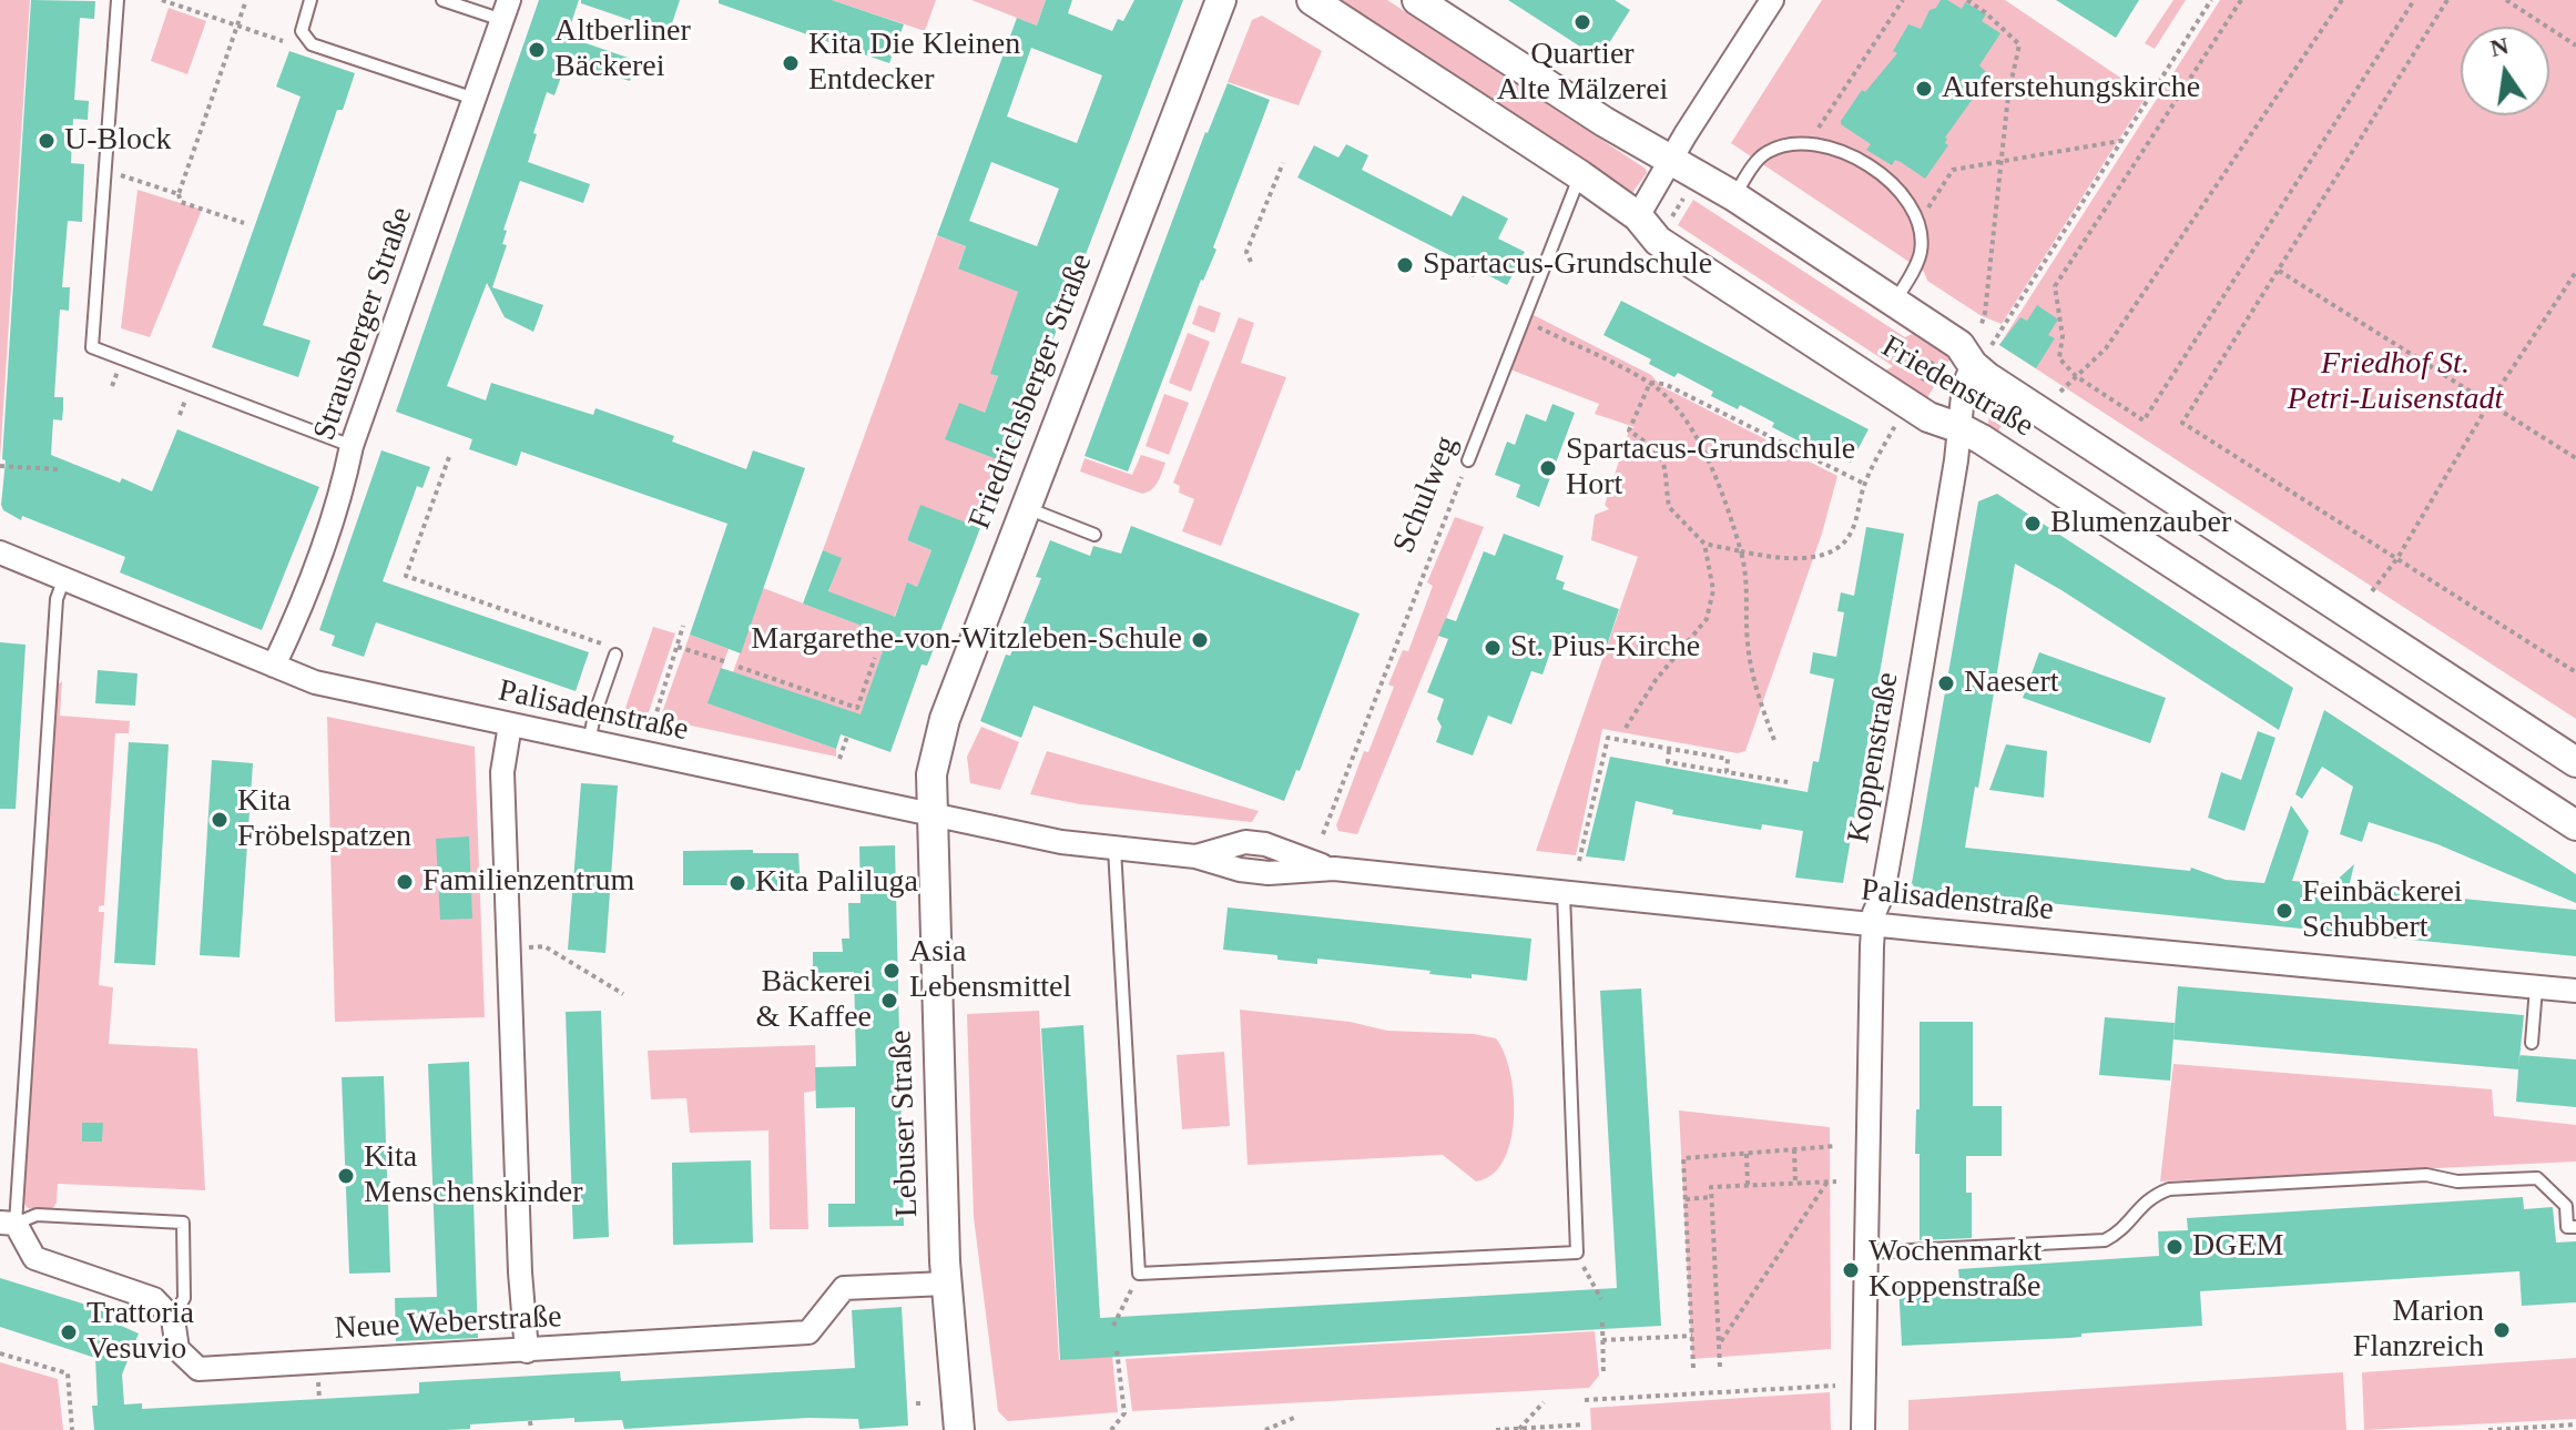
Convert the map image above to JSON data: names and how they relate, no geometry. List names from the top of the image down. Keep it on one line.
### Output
{"streets":{"street":["Strausberger Straße","Friedenstraße","Friedrichsberger Straße","Palisadenstraße","Koppenstraße","Lebuser Straße","Neue Weberstraße"],"lane":["Schulweg"]},"crossings":[["Strausberger Straße","Palisadenstraße"],["Friedenstraße","Schulweg"],["Friedenstraße","Koppenstraße"],["Friedrichsberger Straße","Palisadenstraße"],["Friedrichsberger Straße","Lebuser Straße"],["Palisadenstraße","Koppenstraße"],["Palisadenstraße","Lebuser Straße"],["Lebuser Straße","Neue Weberstraße"]],"parks":["Friedhof St. Petri-Luisenstadt"],"places":["Quartier Alte Mälzerei","Altberliner Bäckerei","Kita Die Kleinen Entdecker","Auferstehungskirche","U-Block","Spartacus-Grundschule","Spartacus-Grundschule Hort","Blumenzauber","Margarethe-von-Witzleben-Schule","St. Pius-Kirche","Naesert","Kita Fröbelspatzen","Familienzentrum","Kita Paliluga","Feinbäckerei Schubbert","Asia Lebensmittel","Bäckerei & Kaffee","Kita Menschenskinder","DGEM","Wochenmarkt Koppenstraße","Marion Flanzreich","Trattoria Vesuvio"],"north":"top"}
